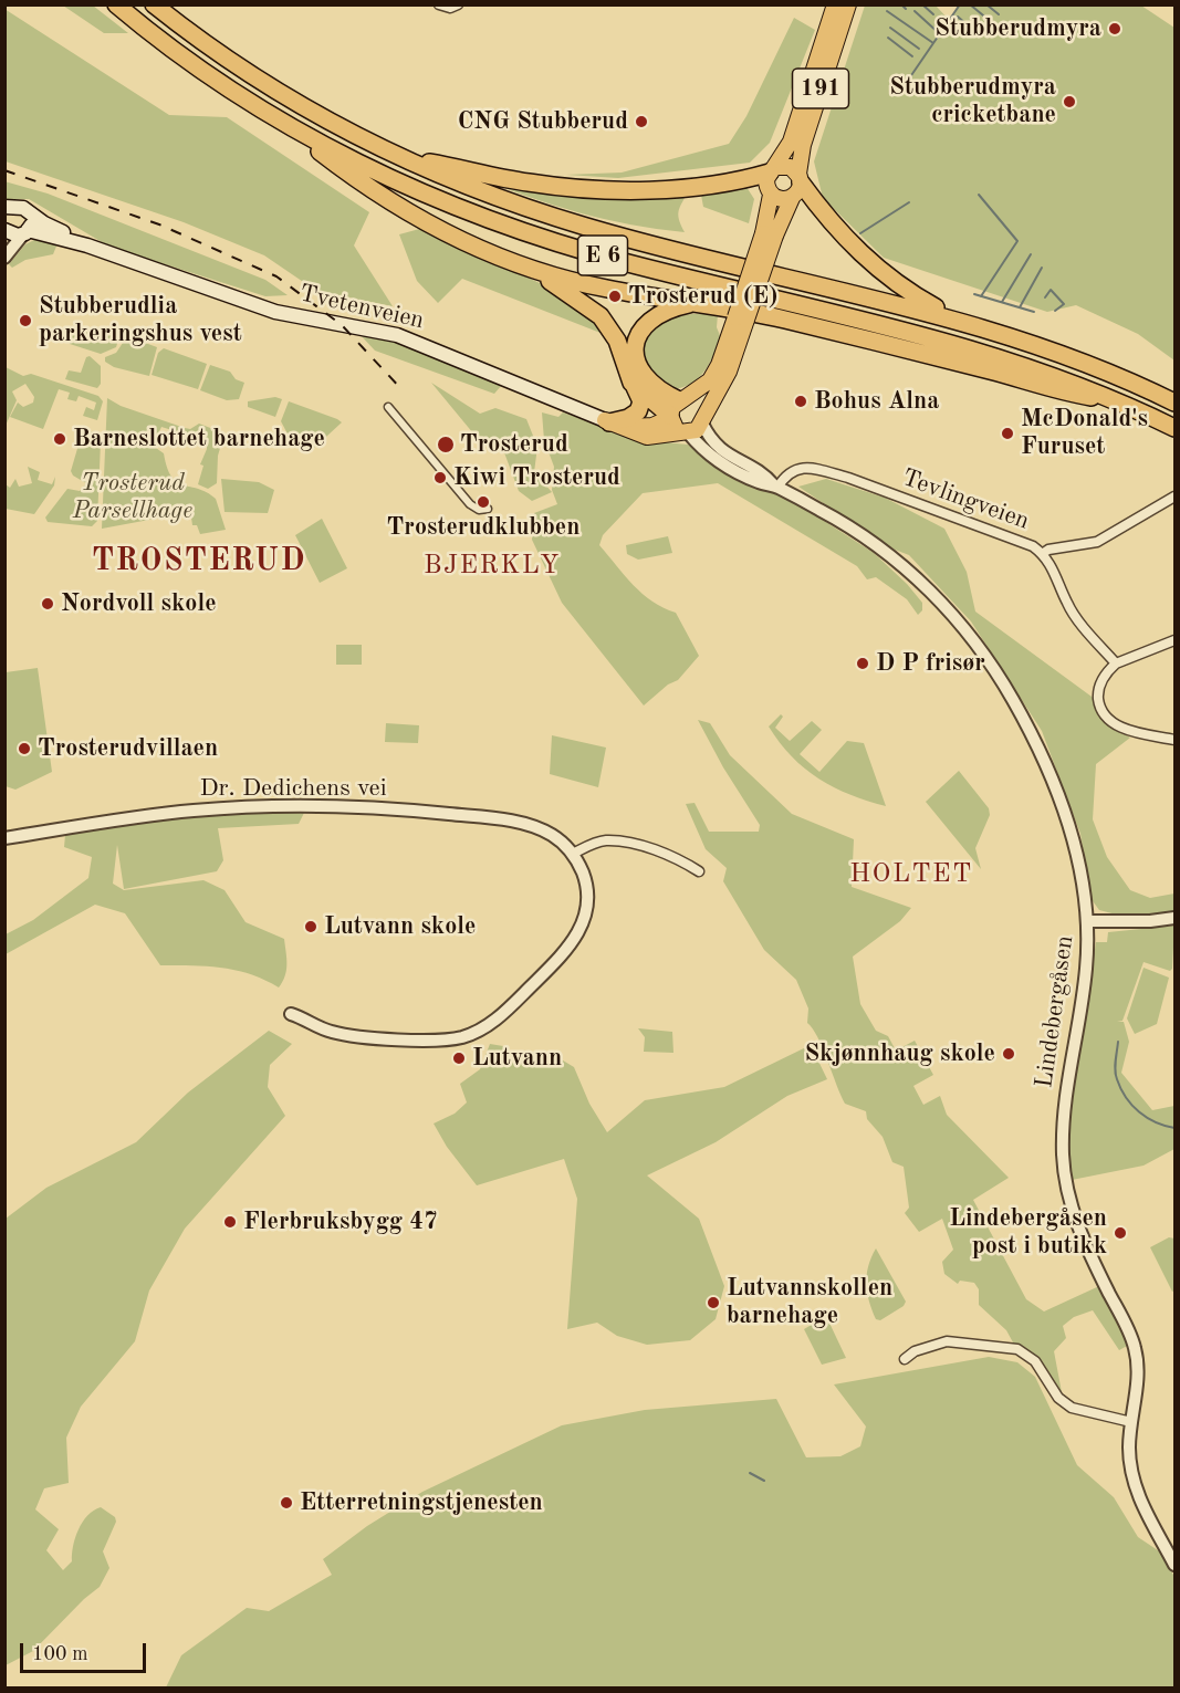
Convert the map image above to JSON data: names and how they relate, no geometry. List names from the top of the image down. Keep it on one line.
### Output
{"streets":{"highway":["191","E 6","Tvetenveien"],"street":["Tevlingveien","Dr. Dedichens vei","Lindebergåsen"]},"crossings":[["191","Tvetenveien"],["Tvetenveien","Lindebergåsen"],["Tevlingveien","Lindebergåsen"]],"districts":["TROSTERUD","BJERKLY","HOLTET"],"parks":["Trosterud Parsellhage"],"places":["Stubberudmyra","Stubberudmyra cricketbane","CNG Stubberud","Trosterud (E)","Stubberudlia parkeringshus vest","Bohus Alna","McDonald's Furuset","Barneslottet barnehage","Trosterud","Kiwi Trosterud","Trosterudklubben","Nordvoll skole","D P frisør","Trosterudvillaen","Lutvann skole","Skjønnhaug skole","Lutvann","Flerbruksbygg 47","Lindebergåsen post i butikk","Lutvannskollen barnehage","Etterretningstjenesten"],"scale_bar":"100 m"}
